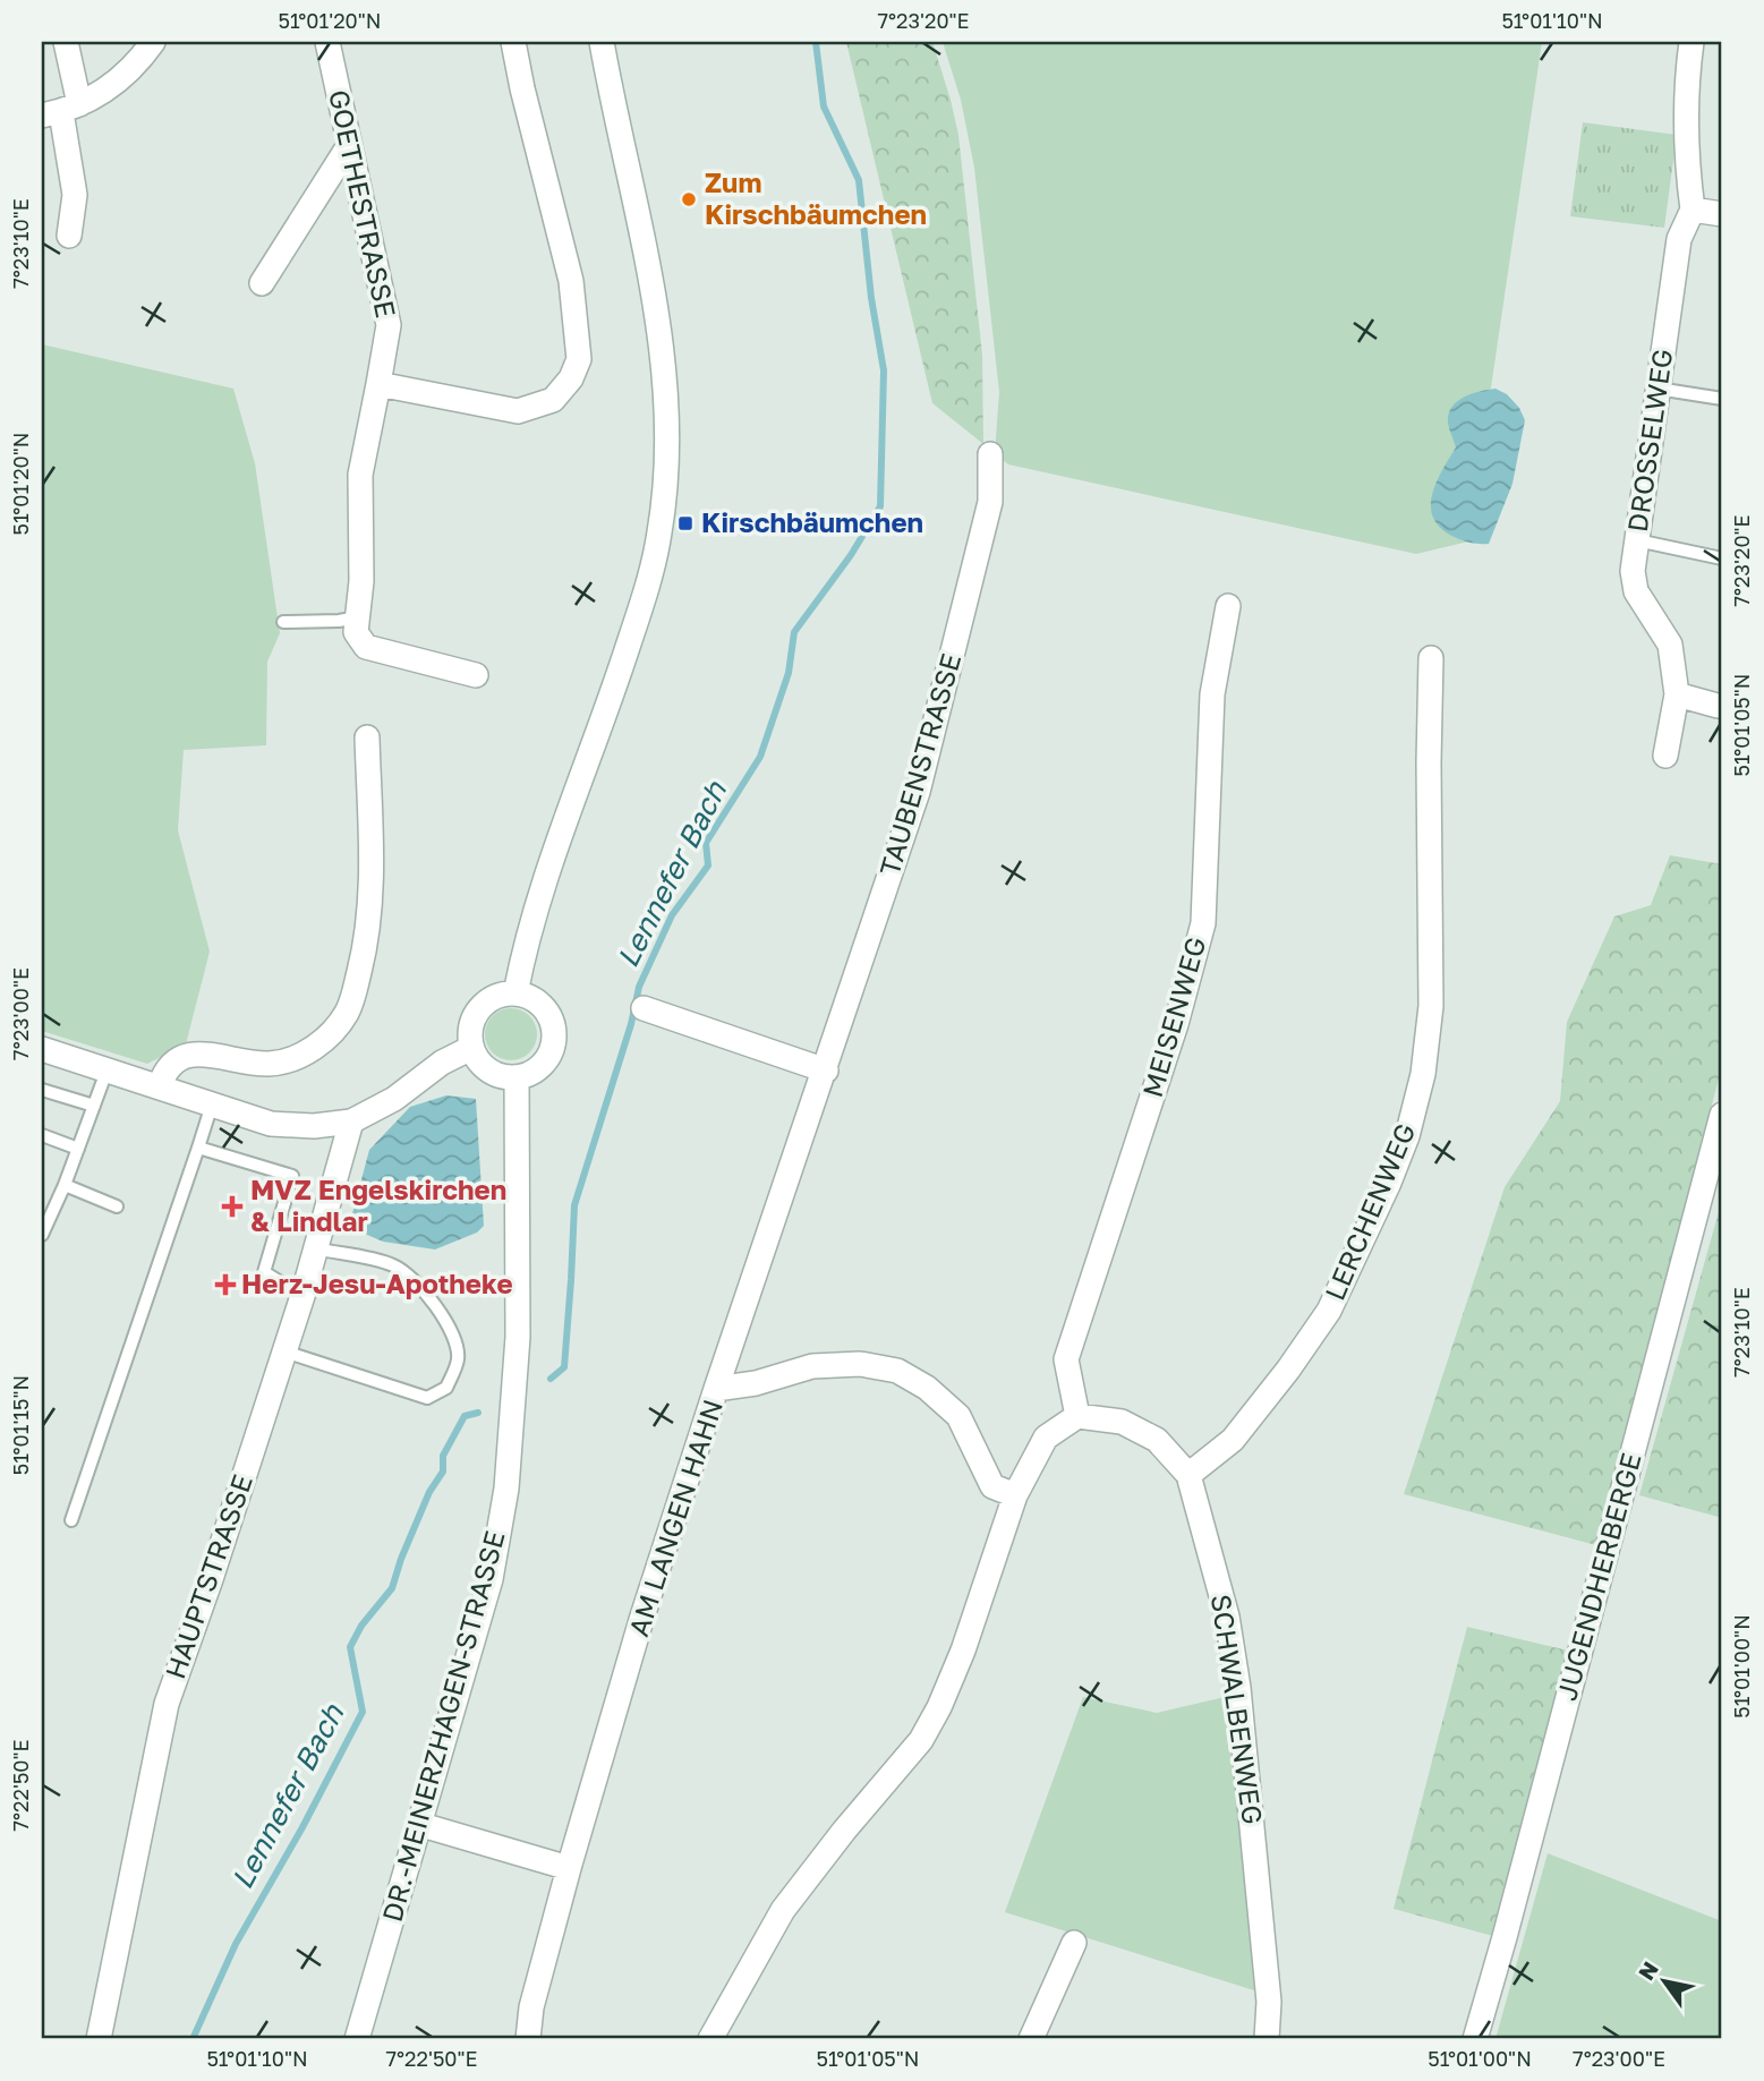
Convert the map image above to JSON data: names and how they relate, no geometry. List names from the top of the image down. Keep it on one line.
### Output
{"streets":{"street":["GOETHESTRASSE","DROSSELWEG","TAUBENSTRASSE","MEISENWEG","LERCHENWEG","AM LANGEN HAHN","HAUPTSTRASSE","JUGENDHERBERGE","SCHWALBENWEG","DR.-MEINERZHAGEN-STRASSE"]},"crossings":[["TAUBENSTRASSE","AM LANGEN HAHN"],["MEISENWEG","SCHWALBENWEG"],["LERCHENWEG","SCHWALBENWEG"]],"water":["Lennefer Bach"],"places":{"other":["Zum Kirschbäumchen"],"transit":["Kirschbäumchen"],"health":["MVZ Engelskirchen & Lindlar","Herz-Jesu-Apotheke"]},"north":"top left","coordinates":["51°01'20\"N","7°23'20\"E","51°01'10\"N","7°23'10\"E","51°01'05\"N","7°23'00\"E","51°01'15\"N","51°01'00\"N","7°22'50\"E"]}
